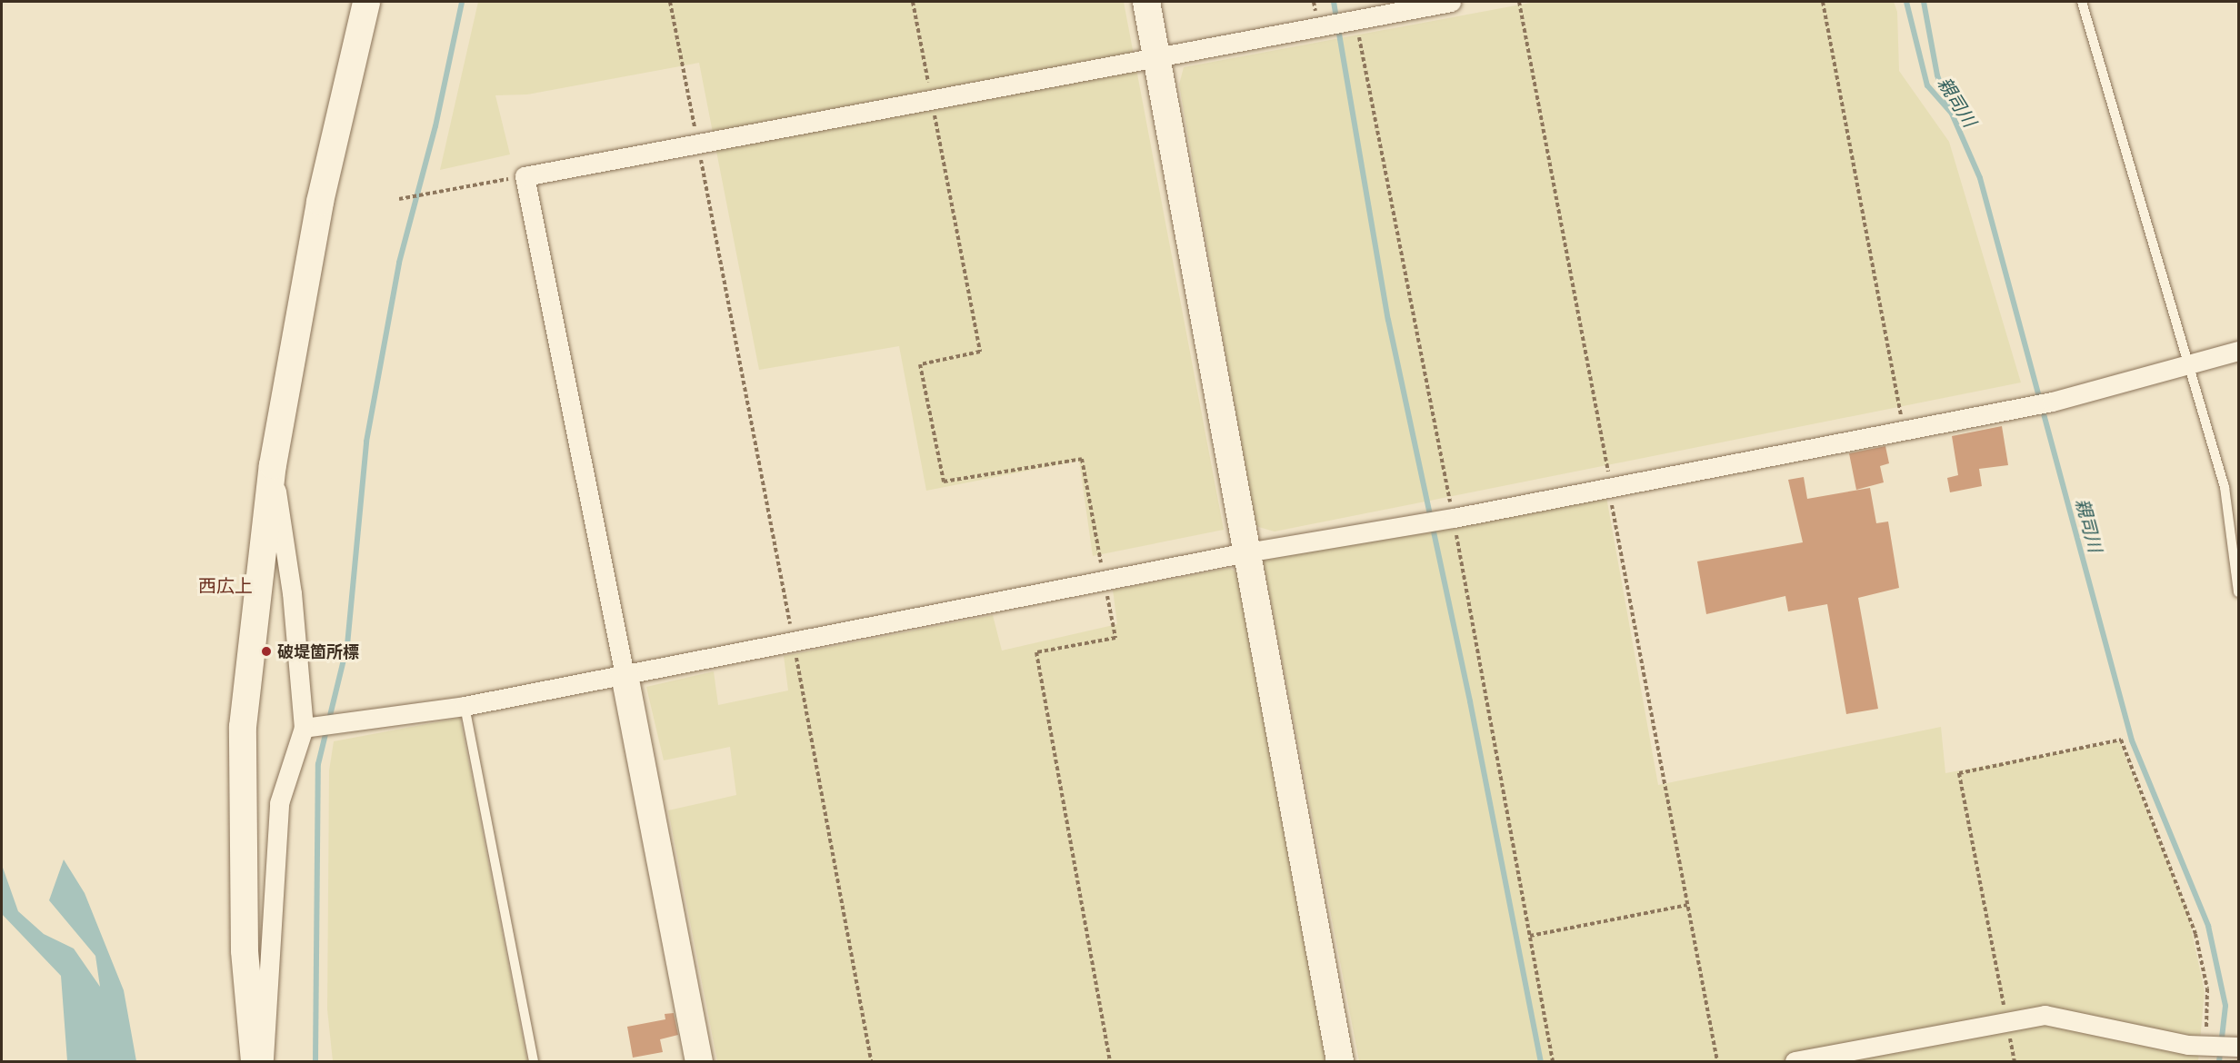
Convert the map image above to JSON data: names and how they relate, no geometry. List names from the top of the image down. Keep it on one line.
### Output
{"districts":["西広上"],"water":["親司川"],"places":["破堤箇所標"]}
